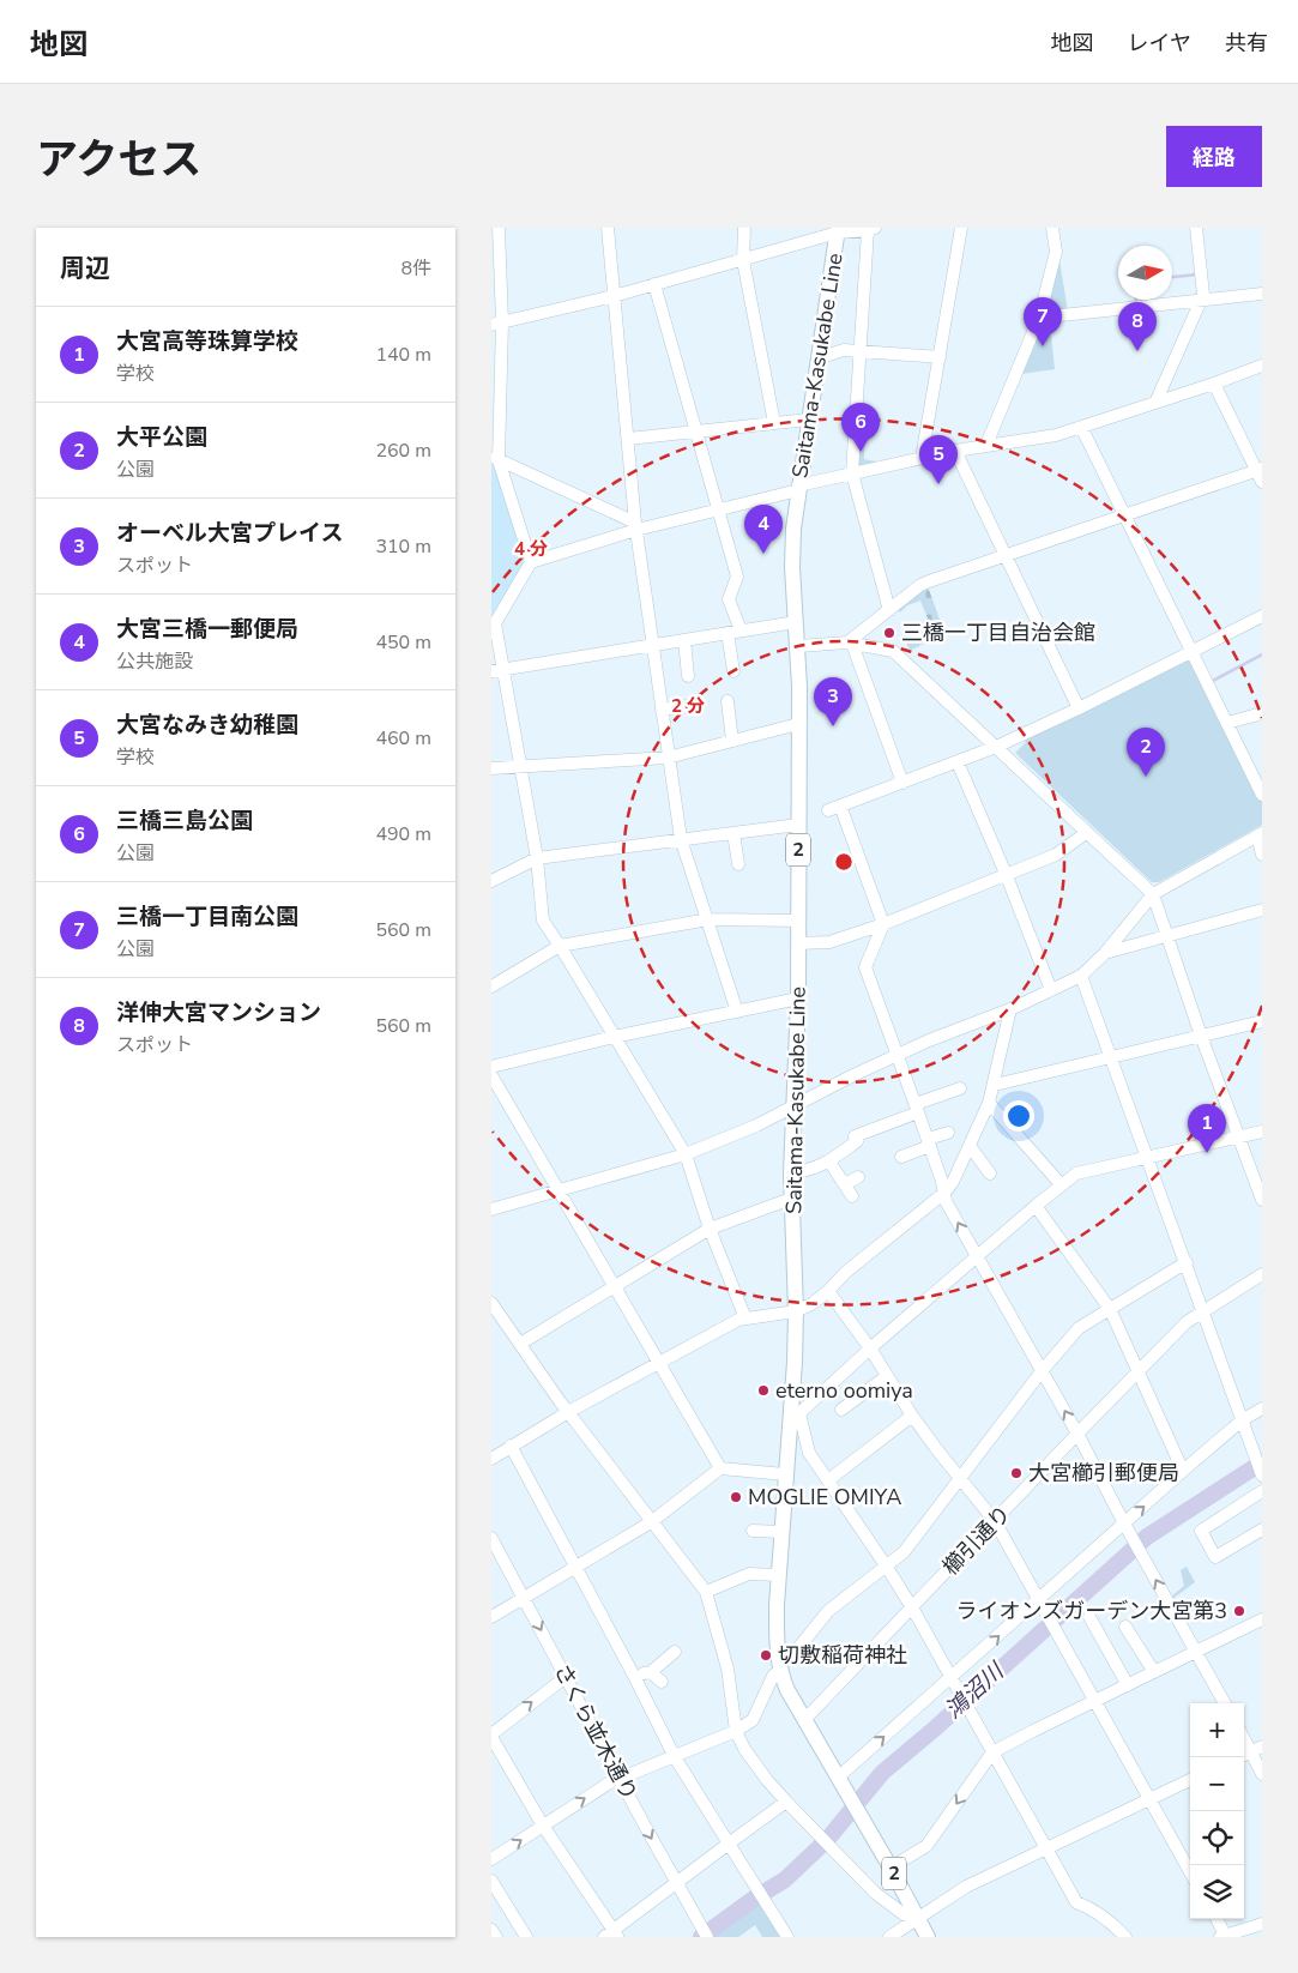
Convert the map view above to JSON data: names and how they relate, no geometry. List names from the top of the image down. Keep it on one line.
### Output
{"streets":{"main road":["Saitama-Kasukabe Line","2"],"street":["櫛引通り","さくら並木通り"]},"crossings":[["Saitama-Kasukabe Line","櫛引通り"]],"water":["鴻沼川"],"places":["三橋一丁目自治会館","eterno oomiya","大宮櫛引郵便局","MOGLIE OMIYA","ライオンズガーデン大宮第3","切敷稲荷神社"],"north":"right","page":{"header":"地図","nav":["地図","レイヤ","共有"],"title":"アクセス","buttons":"経路","heading":["周辺","8件"],"pins":["7","8","6","5","4","3","2","1"],"list":[{"mark":"1","name":"大宮高等珠算学校","note":"学校","value":"140 m"},{"mark":"2","name":"大平公園","note":"公園","value":"260 m"},{"mark":"3","name":"オーベル大宮プレイス","note":"スポット","value":"310 m"},{"mark":"4","name":"大宮三橋一郵便局","note":"公共施設","value":"450 m"},{"mark":"5","name":"大宮なみき幼稚園","note":"学校","value":"460 m"},{"mark":"6","name":"三橋三島公園","note":"公園","value":"490 m"},{"mark":"7","name":"三橋一丁目南公園","note":"公園","value":"560 m"},{"mark":"8","name":"洋伸大宮マンション","note":"スポット","value":"560 m"}],"map_buttons":["+","−"]},"rings":["4 分","2 分"]}
